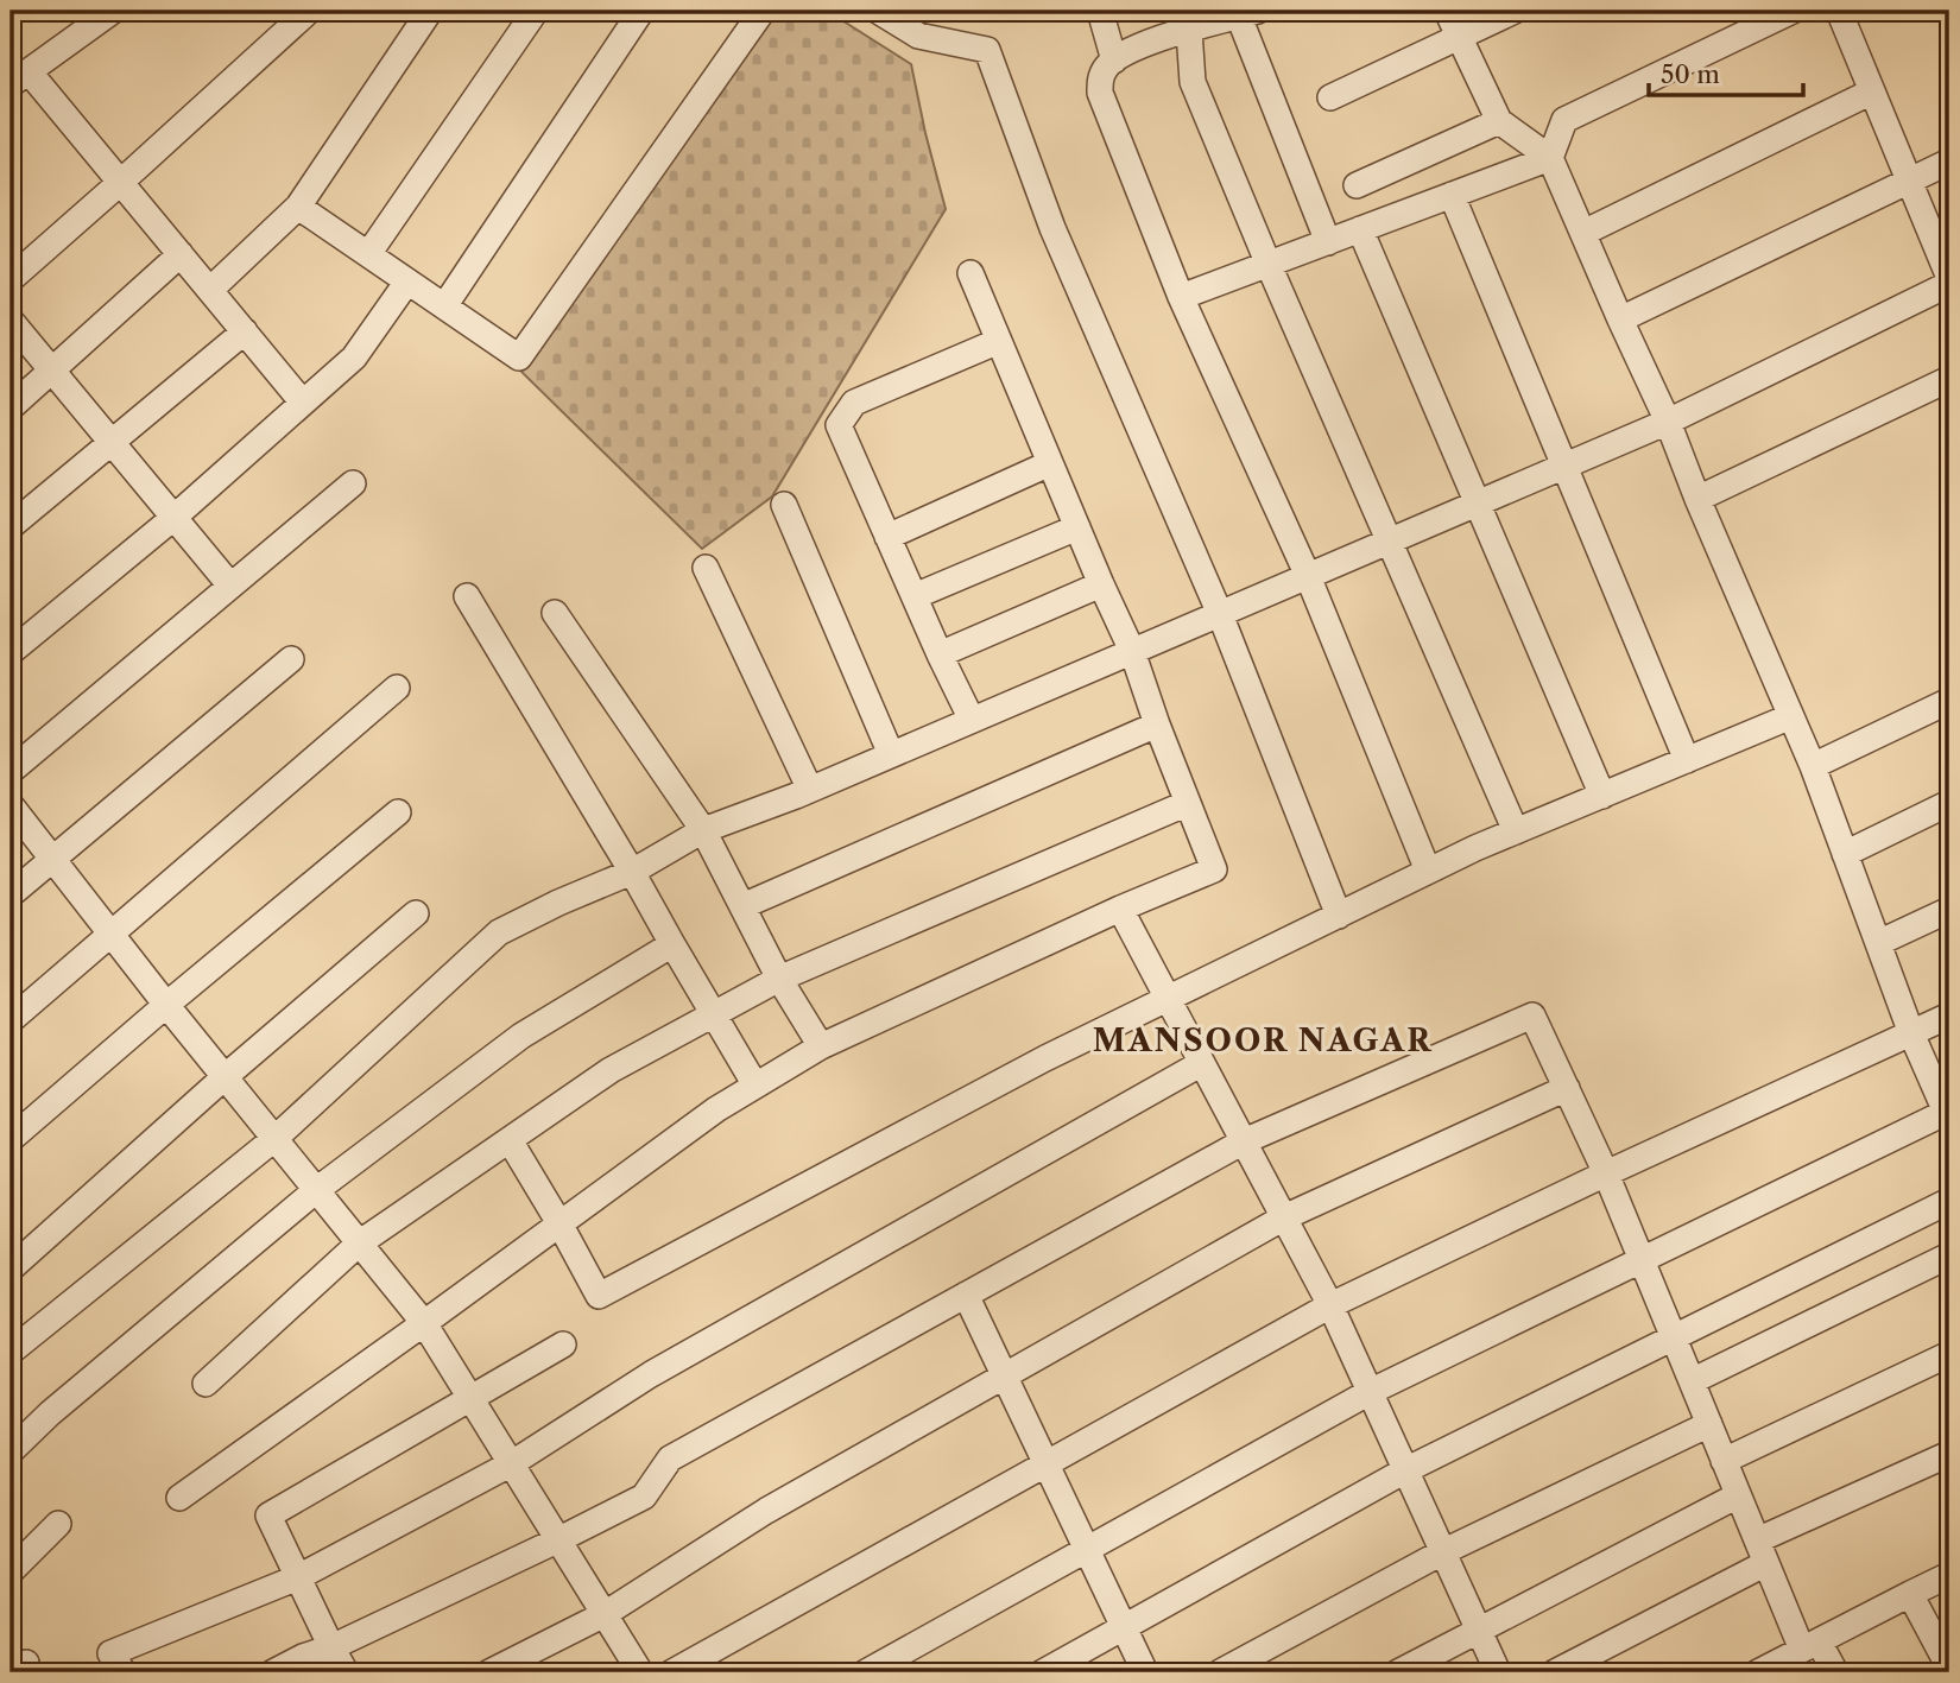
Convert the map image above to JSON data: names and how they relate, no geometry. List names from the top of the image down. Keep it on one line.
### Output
{"districts":["MANSOOR NAGAR"],"scale_bar":"50 m"}
